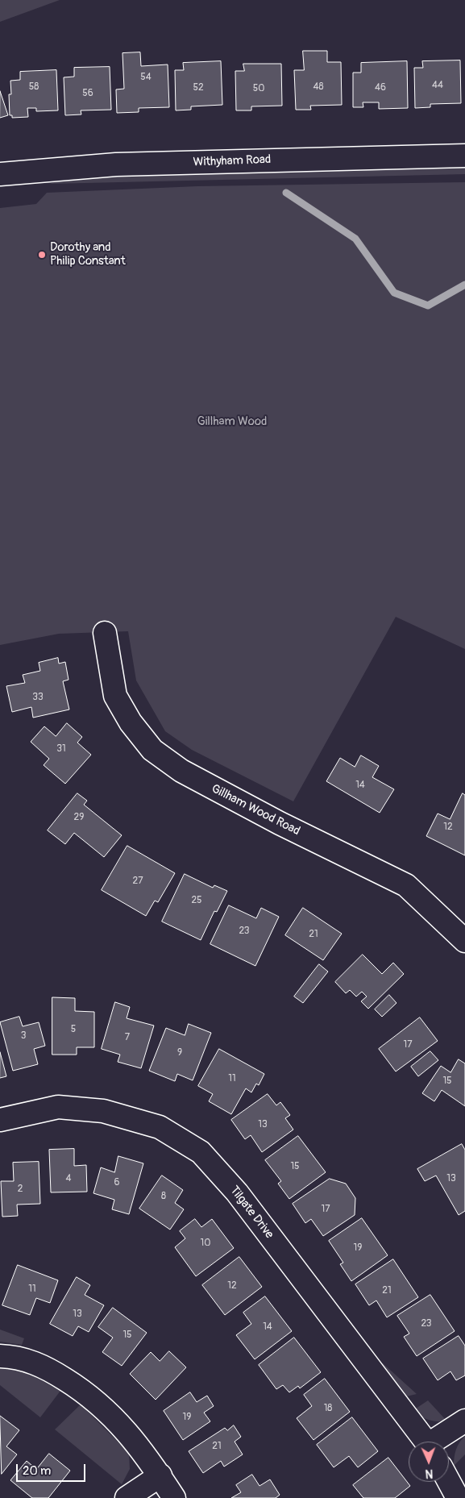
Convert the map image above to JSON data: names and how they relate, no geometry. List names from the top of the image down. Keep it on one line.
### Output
{"streets":{"street":["Withyham Road","Gillham Wood Road","Tilgate Drive"]},"parks":["Gillham Wood"],"places":["Dorothy and Philip Constant"],"house_numbers":["54","44","58","48","52","46","50","56","33","31","14","29","12","27","25","23","21","5","3","7","17","9","11","15","13","15","4","13","6","2","8","17","10","19","12","11","21","13","23","14","15","18","19","21"],"scale_bar":"20 m","north":"bottom"}
